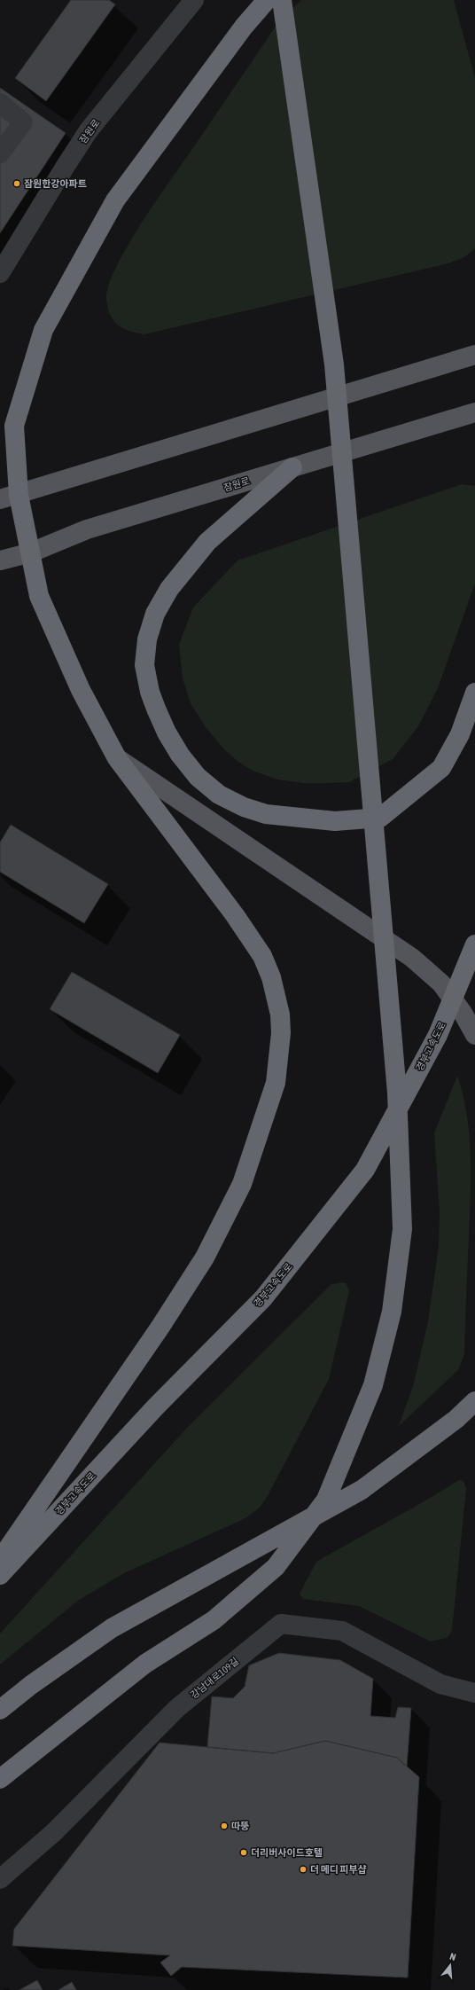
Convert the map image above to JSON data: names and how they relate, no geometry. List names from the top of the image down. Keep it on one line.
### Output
{"streets":{"highway":["경부고속도로"],"main road":["잠원로"],"street":["강남대로109길"]},"places":["잠원한강아파트","따뚱","더리버사이드호텔","더 메디 피부샵"],"north":"top"}
